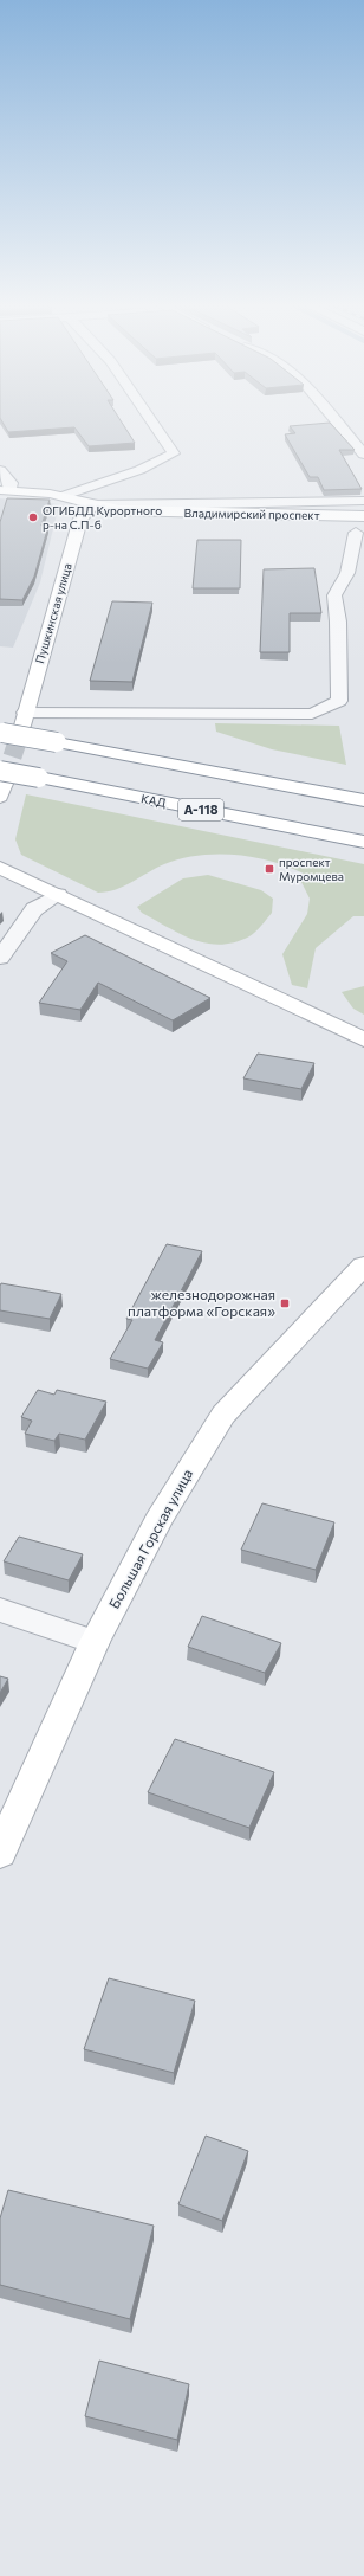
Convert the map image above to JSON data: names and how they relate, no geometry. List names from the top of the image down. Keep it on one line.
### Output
{"streets":{"main road":["Владимирский проспект","Пушкинская улица","КАД","А-118","Большая Горская улица"]},"crossings":[["Владимирский проспект","Пушкинская улица"]],"places":{"other":["ОГИБДД Курортного р-на С.П-б"],"transit":["проспект Муромцева","железнодорожная платформа «Горская»"]}}
